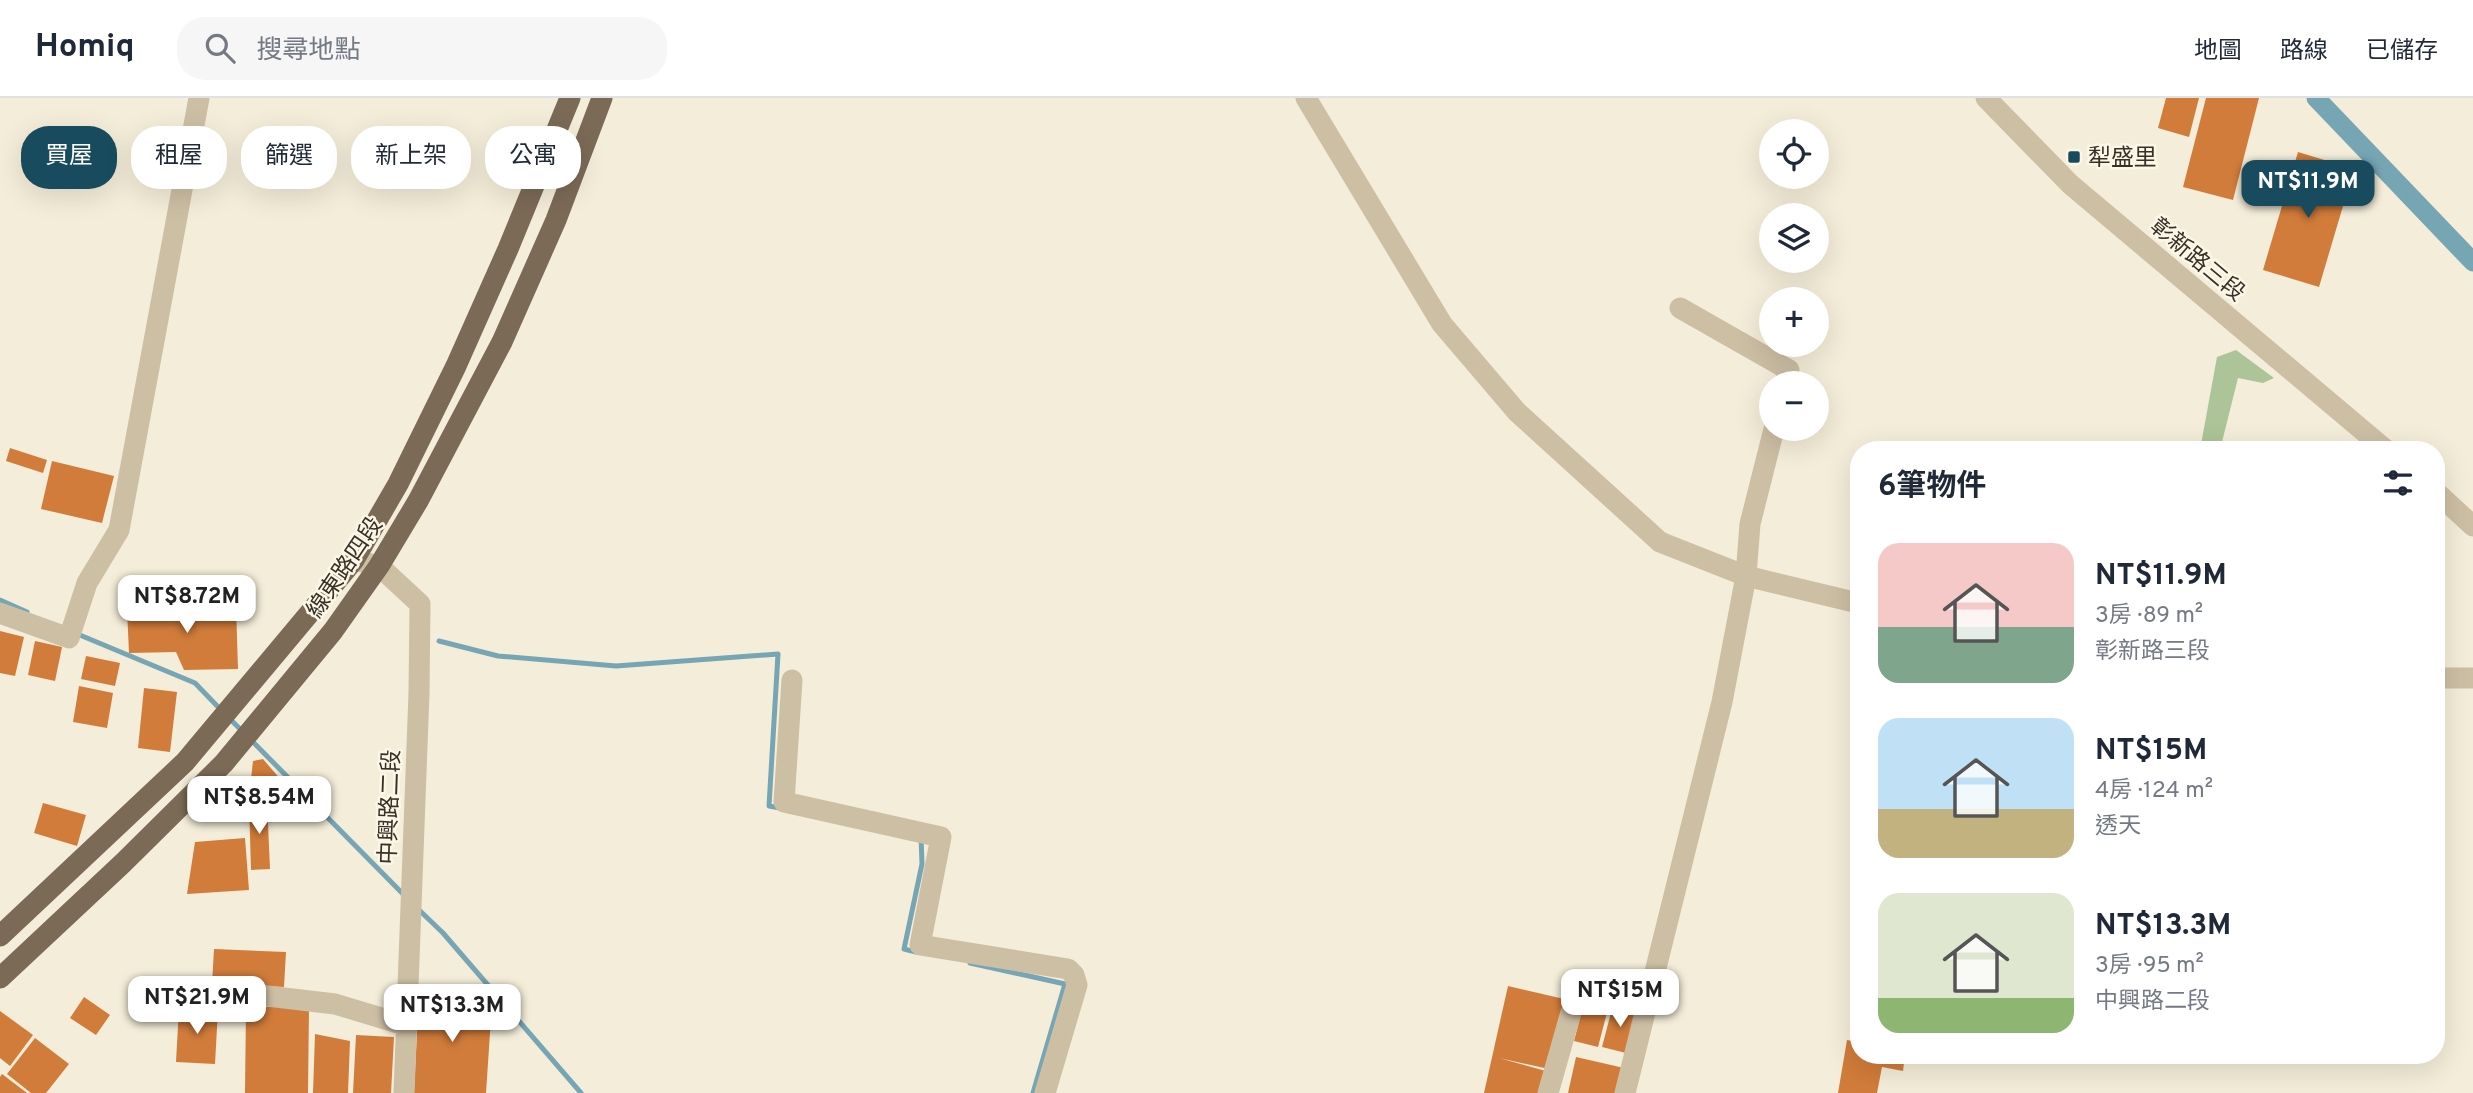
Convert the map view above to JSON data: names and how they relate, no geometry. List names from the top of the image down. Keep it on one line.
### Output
{"streets":{"main road":["線東路四段"],"street":["彰新路三段","中興路二段"]},"crossings":[["線東路四段","中興路二段"]],"places":{"transit":["犁盛里"]},"page":{"header":"Homiq","search":"搜尋地點","nav":["地圖","路線","已儲存"],"map_buttons":["+","−"],"chip":["買屋","租屋","篩選","新上架","公寓"],"price":["NT$11.9M","NT$8.72M","NT$8.54M","NT$15M","NT$21.9M","NT$13.3M"],"heading":"6筆物件","list":[{"name":"NT$11.9M","note":"3房 · 89 m² · 彰新路三段"},{"name":"NT$15M","note":"4房 · 124 m² · 透天"},{"name":"NT$13.3M","note":"3房 · 95 m² · 中興路二段"}]}}
